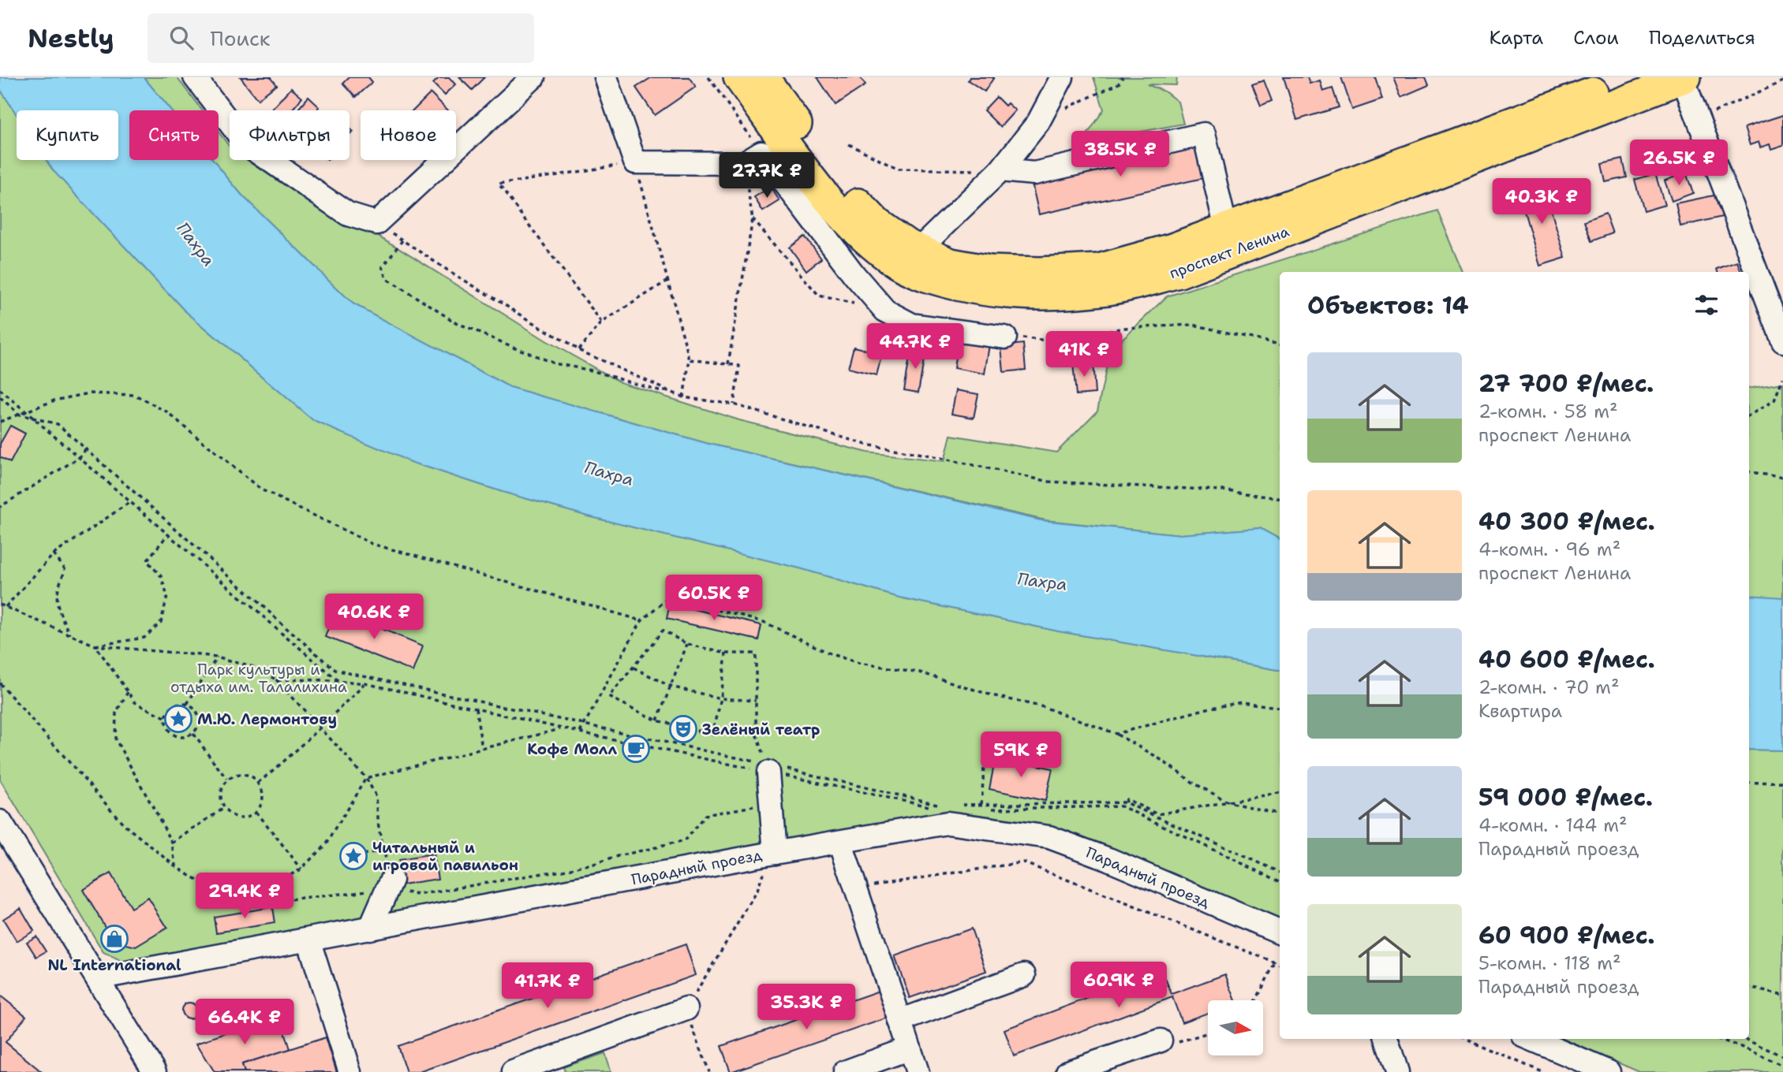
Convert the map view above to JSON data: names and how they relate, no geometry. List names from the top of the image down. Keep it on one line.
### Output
{"streets":{"main road":["проспект Ленина"],"street":["Парадный проезд"]},"water":["Пахра"],"parks":["Парк культуры и отдыха им. Талалихина"],"places":{"place":["М.Ю. Лермонтову","Читальный и игровой павильон"],"theatre":["Зелёный театр"],"cafe":["Кофе Молл"],"shop":["NL International"]},"north":"right","page":{"header":"Nestly","search":"Поиск","nav":["Карта","Слои","Поделиться"],"chip":["Купить","Снять","Фильтры","Новое"],"price":["38.5K ₽","26.5K ₽","27.7K ₽","40.3K ₽","44.7K ₽","41K ₽","60.5K ₽","40.6K ₽","59K ₽","29.4K ₽","60.9K ₽","41.7K ₽","35.3K ₽","66.4K ₽"],"heading":"Объектов: 14","list":[{"name":"27 700 ₽/мес.","note":"2-комн. · 58 m² · проспект Ленина"},{"name":"40 300 ₽/мес.","note":"4-комн. · 96 m² · проспект Ленина"},{"name":"40 600 ₽/мес.","note":"2-комн. · 70 m² · Квартира"},{"name":"59 000 ₽/мес.","note":"4-комн. · 144 m² · Парадный проезд"},{"name":"60 900 ₽/мес.","note":"5-комн. · 118 m² · Парадный проезд"}]}}
